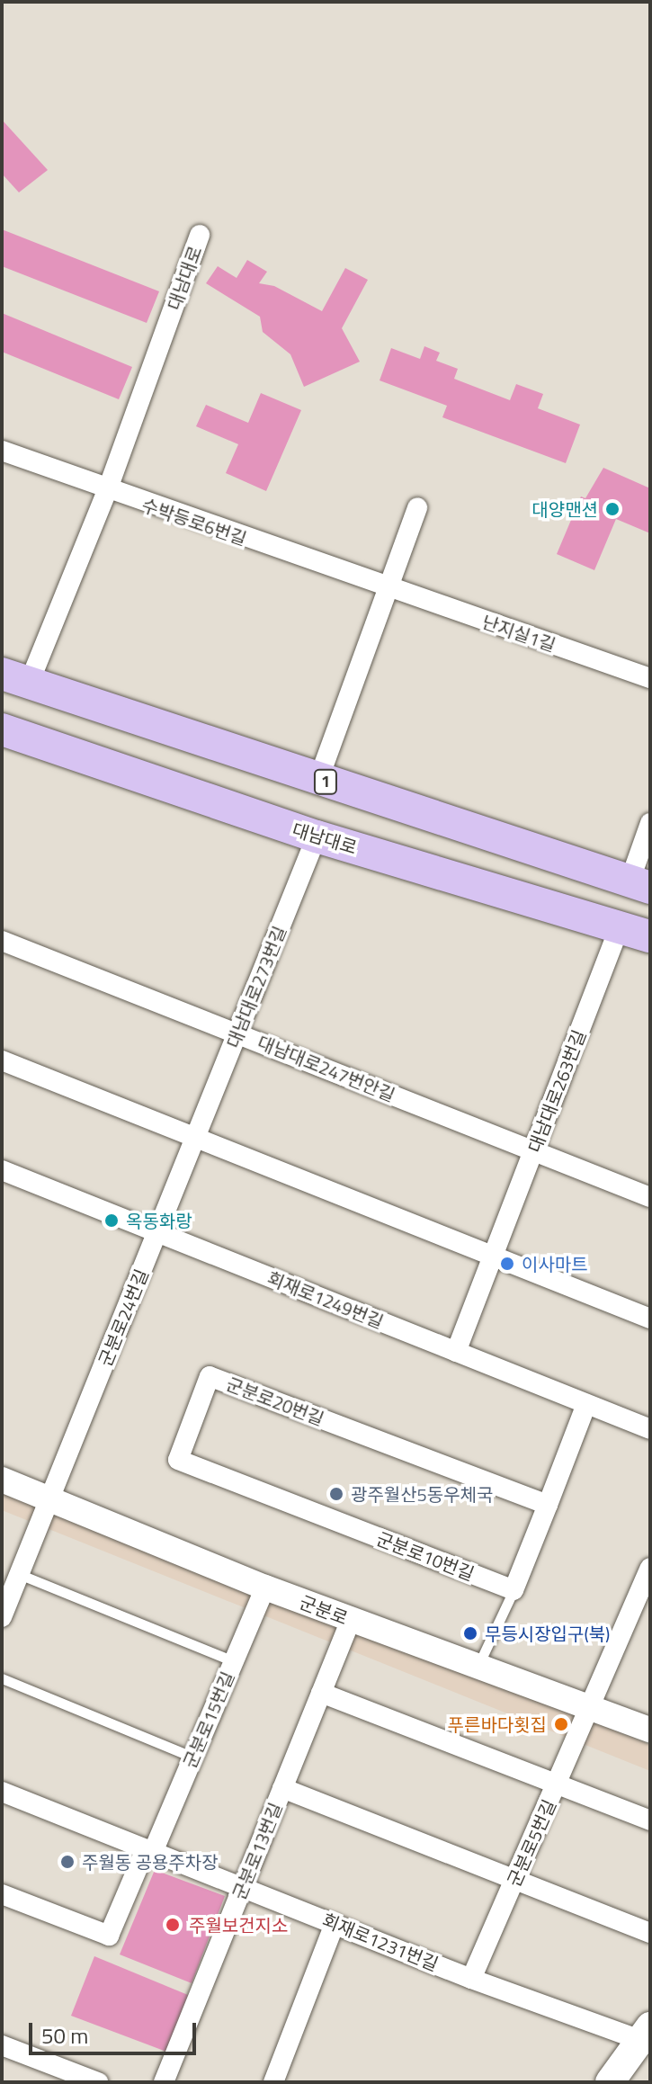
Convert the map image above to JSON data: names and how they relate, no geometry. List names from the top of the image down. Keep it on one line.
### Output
{"streets":{"main road":["대남대로","1"],"street":["수박등로6번길","난지실1길","대남대로273번길","대남대로247번안길","대남대로263번길","회재로1249번길","군분로24번길","군분로20번길","군분로10번길","군분로","군분로15번길","군분로5번길","군분로13번길","회재로1231번길"]},"crossings":[["대남대로","수박등로6번길"],["대남대로","대남대로273번길"],["대남대로","대남대로263번길"],["수박등로6번길","난지실1길"],["대남대로273번길","대남대로247번안길"],["대남대로273번길","군분로24번길"],["대남대로247번안길","대남대로263번길"],["대남대로263번길","회재로1249번길"],["회재로1249번길","군분로24번길"],["군분로24번길","군분로"],["군분로20번길","군분로10번길"],["군분로","군분로15번길"],["군분로","군분로5번길"],["군분로","군분로13번길"],["군분로15번길","회재로1231번길"],["군분로5번길","회재로1231번길"],["군분로13번길","회재로1231번길"]],"places":["대양맨션","옥동화랑","이사마트","광주월산5동우체국","무등시장입구(북)","푸른바다횟집","주월동 공용주차장","주월보건지소"],"scale_bar":"50 m"}
